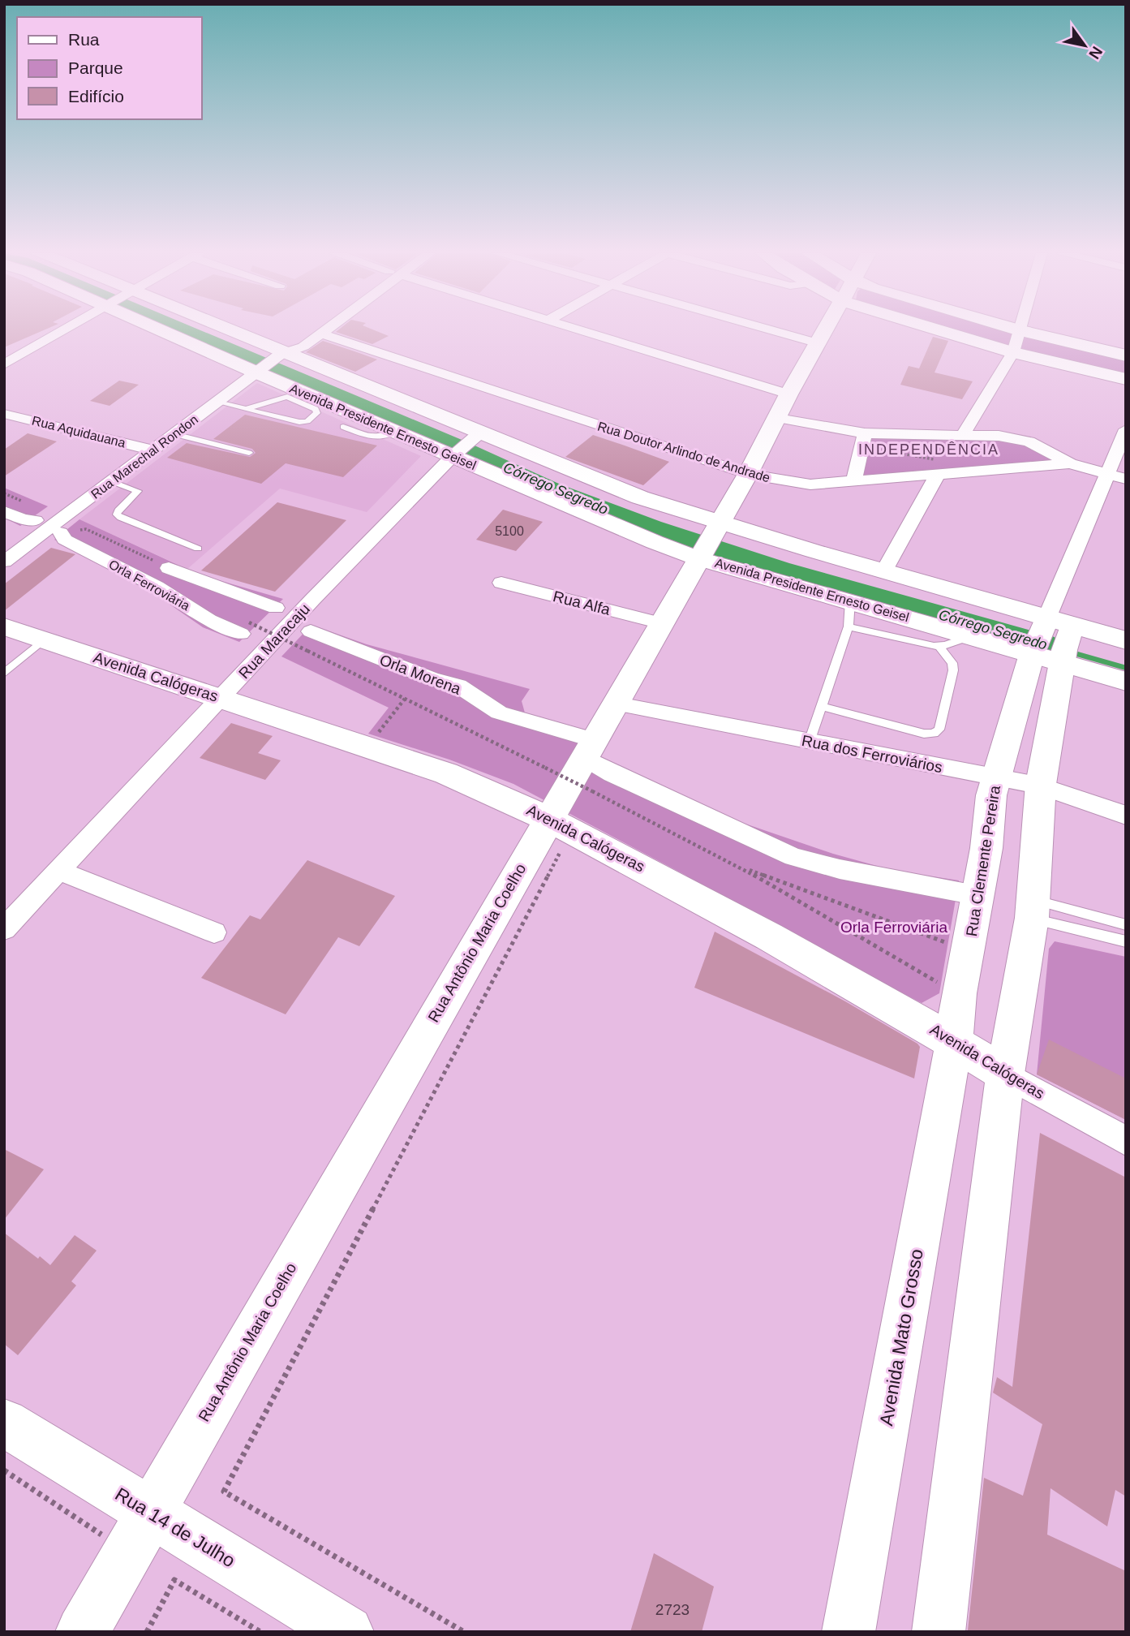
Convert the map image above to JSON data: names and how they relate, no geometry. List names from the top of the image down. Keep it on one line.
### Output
{"streets":{"main road":["Avenida Presidente Ernesto Geisel","Avenida Calógeras","Rua Clemente Pereira","Rua Antônio Maria Coelho","Avenida Mato Grosso","Rua 14 de Julho"],"street":["Rua Aquidauana","Rua Doutor Arlindo de Andrade","Rua Marechal Rondon","Orla Ferroviária","Rua Alfa","Rua Maracaju","Orla Morena","Rua dos Ferroviários"]},"crossings":[["Avenida Presidente Ernesto Geisel","Rua Marechal Rondon"],["Avenida Presidente Ernesto Geisel","Rua Maracaju"],["Avenida Presidente Ernesto Geisel","Rua Clemente Pereira"],["Avenida Presidente Ernesto Geisel","Rua Antônio Maria Coelho"],["Rua Aquidauana","Rua Marechal Rondon"],["Rua Doutor Arlindo de Andrade","Rua Marechal Rondon"],["Rua Doutor Arlindo de Andrade","Rua Clemente Pereira"],["Rua Doutor Arlindo de Andrade","Rua Antônio Maria Coelho"],["Rua Alfa","Rua Antônio Maria Coelho"],["Rua Maracaju","Avenida Calógeras"],["Orla Morena","Rua Antônio Maria Coelho"],["Avenida Calógeras","Rua Clemente Pereira"],["Avenida Calógeras","Rua Antônio Maria Coelho"],["Avenida Calógeras","Avenida Mato Grosso"],["Rua dos Ferroviários","Rua Clemente Pereira"],["Rua dos Ferroviários","Rua Antônio Maria Coelho"],["Rua Clemente Pereira","Avenida Mato Grosso"],["Rua Antônio Maria Coelho","Rua 14 de Julho"]],"districts":["INDEPENDÊNCIA"],"water":["Córrego Segredo"],"parks":["Orla Ferroviária"],"house_numbers":["5100","2723"],"legend":["Rua","Parque","Edifício"],"north":"bottom right"}
